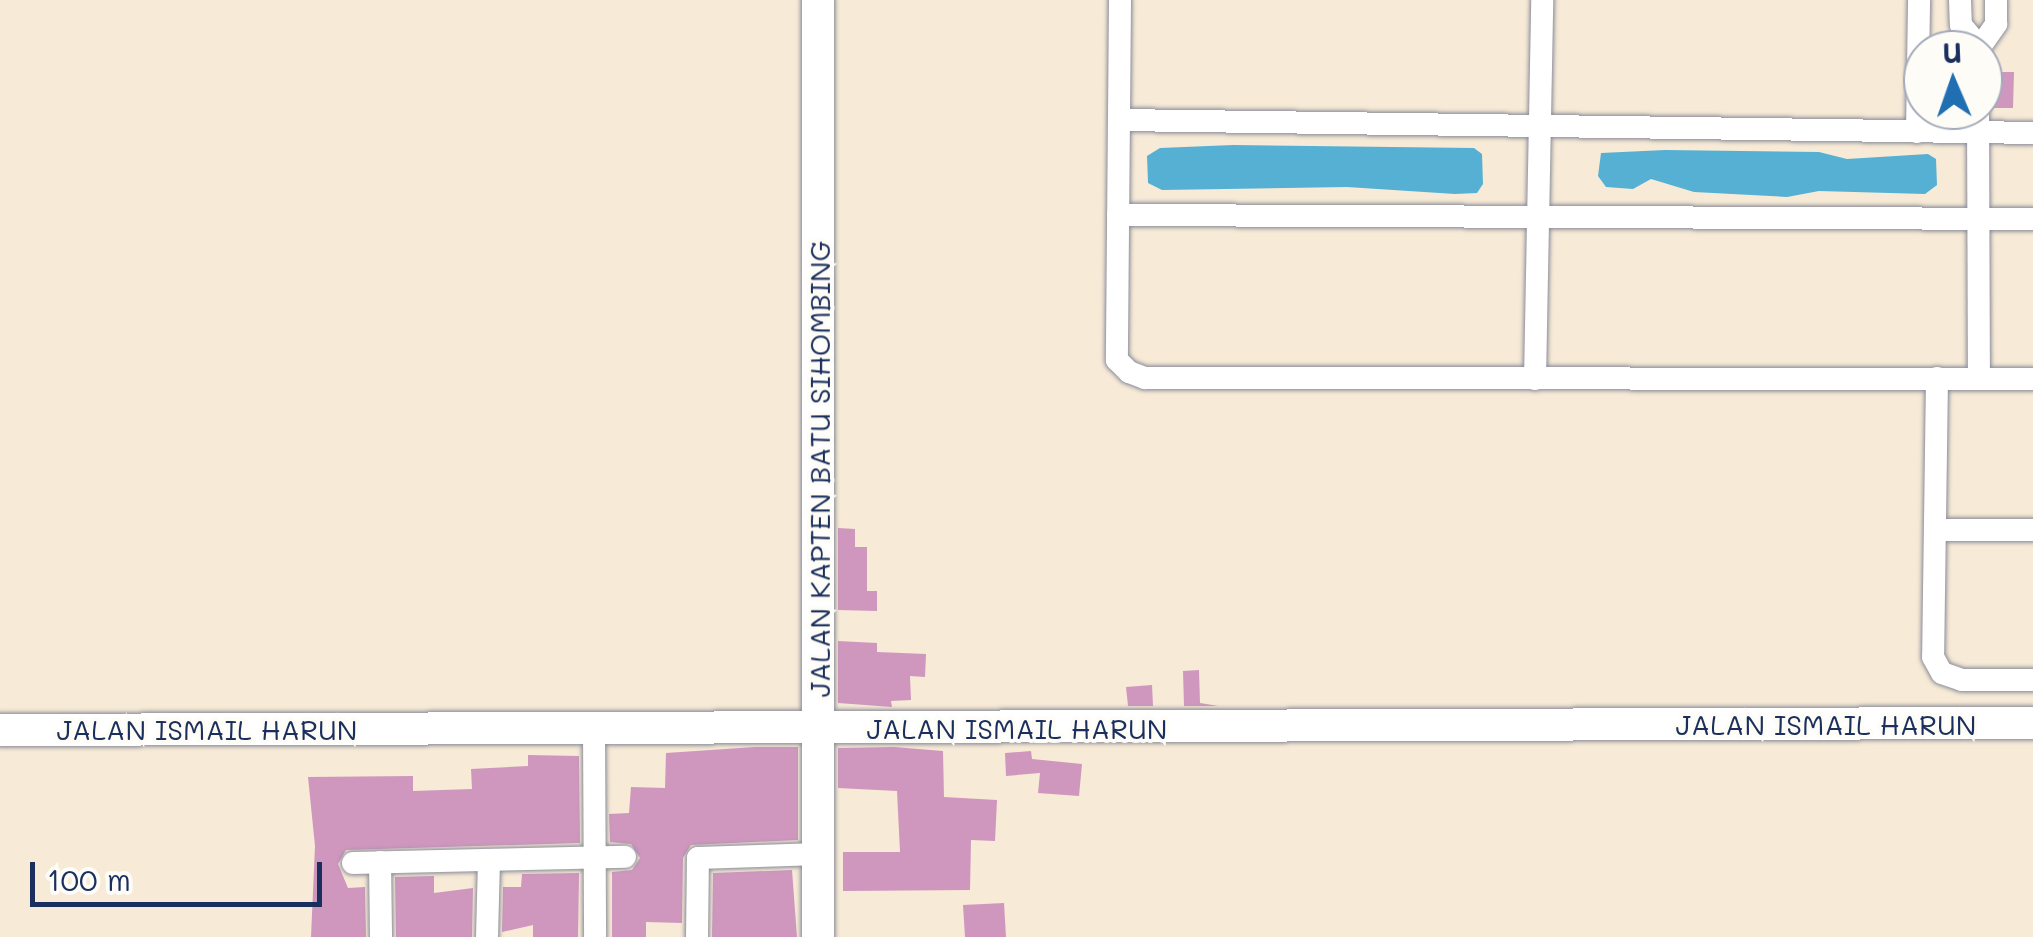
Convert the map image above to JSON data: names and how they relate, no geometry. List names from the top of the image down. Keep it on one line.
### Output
{"streets":{"street":["JALAN KAPTEN BATU SIHOMBING","JALAN ISMAIL HARUN"]},"crossings":[["JALAN KAPTEN BATU SIHOMBING","JALAN ISMAIL HARUN"]],"scale_bar":"100 m","north":"top"}
